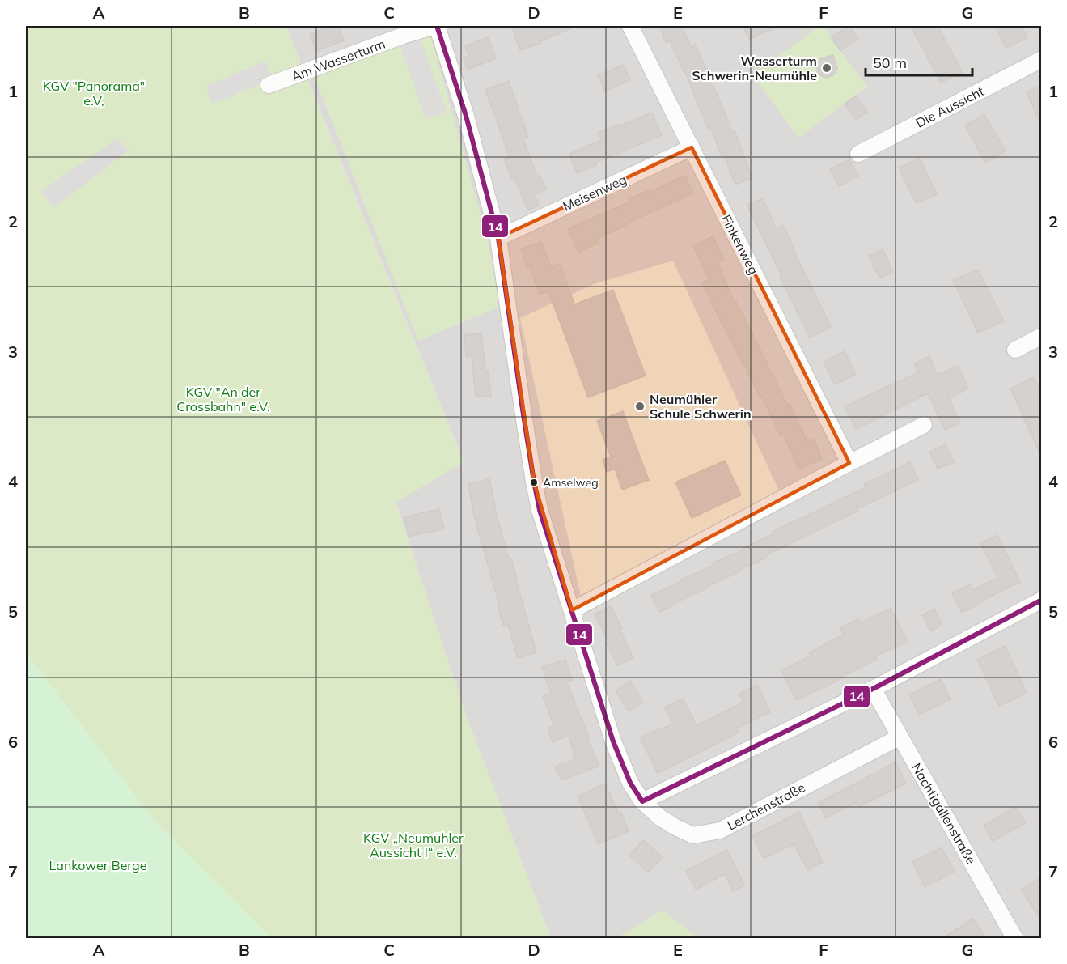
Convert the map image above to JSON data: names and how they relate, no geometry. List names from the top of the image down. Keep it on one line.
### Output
{"streets":{"street":["Am Wasserturm","Die Aussicht","Meisenweg","Finkenweg","Lerchenstraße","Nachtigallenstraße"]},"crossings":[["Am Wasserturm","Lerchenstraße"],["Meisenweg","Finkenweg"],["Meisenweg","Lerchenstraße"],["Lerchenstraße","Nachtigallenstraße"]],"parks":["KGV \"Panorama\" e.V,","KGV \"An der Crossbahn\" e.V.","KGV „Neumühler Aussicht I“ e.V.","Lankower Berge"],"places":["Wasserturm Schwerin-Neumühle","Neumühler Schule Schwerin","Amselweg"],"lines":["transit line 14"],"scale_bar":"50 m","grid":{"columns":["A","B","C","D","E","F","G"],"rows":["1","2","3","4","5","6","7"]}}
